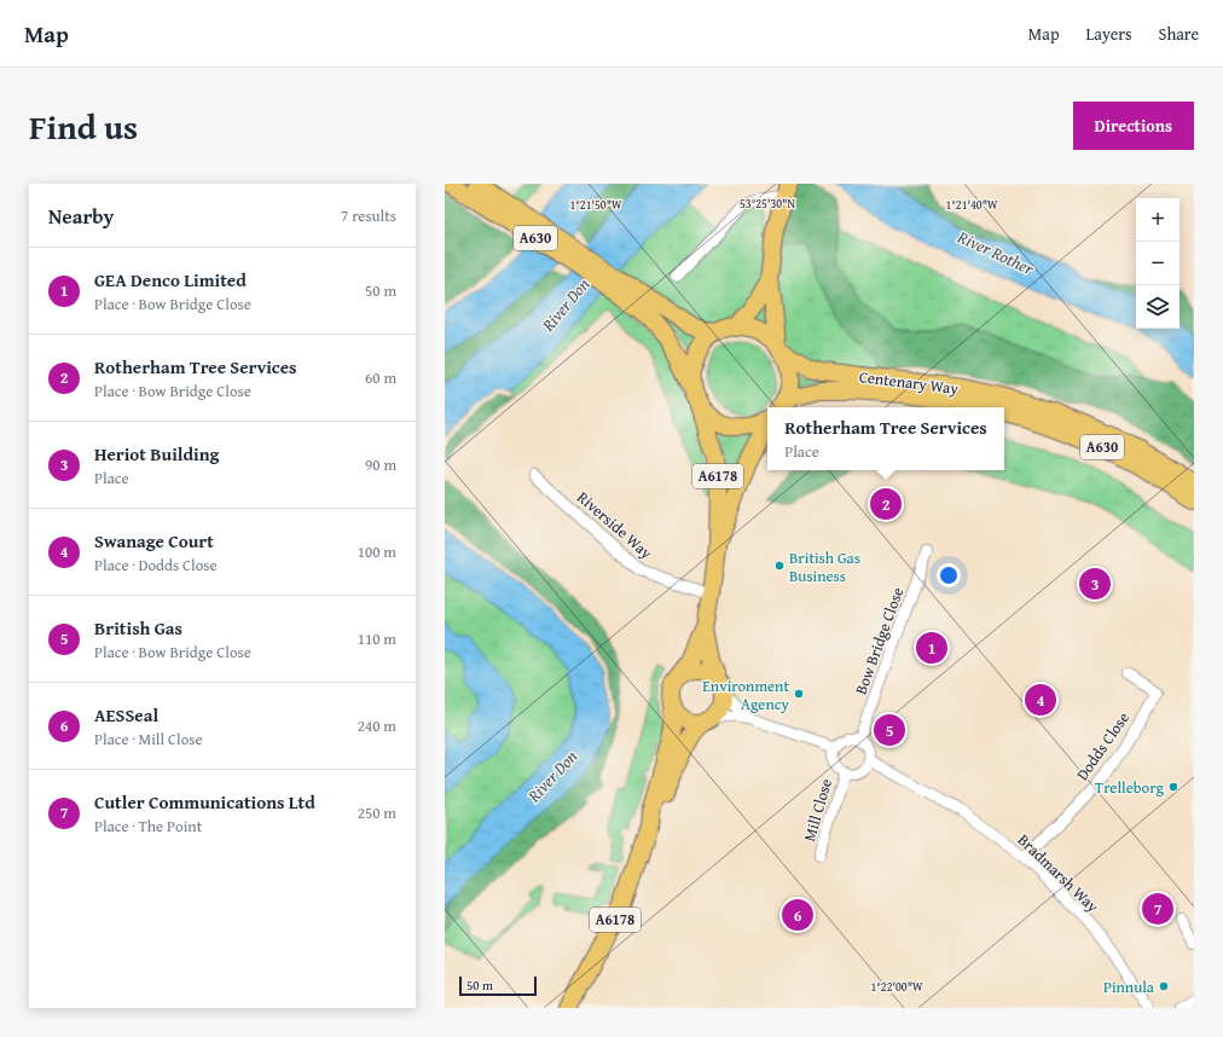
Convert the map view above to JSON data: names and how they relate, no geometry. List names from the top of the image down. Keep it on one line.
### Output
{"streets":{"main road":["A630","Centenary Way","A6178"],"street":["Riverside Way","Bow Bridge Close","Dodds Close","Mill Close","Bradmarsh Way"]},"crossings":[["A630","Centenary Way"],["A630","A6178"],["A6178","Riverside Way"],["Bow Bridge Close","Mill Close"],["Bow Bridge Close","Bradmarsh Way"],["Dodds Close","Bradmarsh Way"],["Mill Close","Bradmarsh Way"]],"water":["River Rother","River Don"],"places":["British Gas Business","Environment Agency","Trelleborg","Pinnula"],"scale_bar":"50 m","page":{"header":"Map","nav":["Map","Layers","Share"],"title":"Find us","buttons":"Directions","heading":["Nearby","7 results"],"map_buttons":["+","−"],"list":[{"mark":"1","name":"GEA Denco Limited","note":"Place · Bow Bridge Close","value":"50 m"},{"mark":"2","name":"Rotherham Tree Services","note":"Place · Bow Bridge Close","value":"60 m"},{"mark":"3","name":"Heriot Building","note":"Place","value":"90 m"},{"mark":"4","name":"Swanage Court","note":"Place · Dodds Close","value":"100 m"},{"mark":"5","name":"British Gas","note":"Place · Bow Bridge Close","value":"110 m"},{"mark":"6","name":"AESSeal","note":"Place · Mill Close","value":"240 m"},{"mark":"7","name":"Cutler Communications Ltd","note":"Place · The Point","value":"250 m"}],"popup":["Rotherham Tree Services","Place"],"pins":["2","3","1","4","5","7","6"],"scale":"50 m"},"coordinates":["53°25'30\"N","1°21'50\"W","1°21'40\"W","1°22'00\"W"]}
